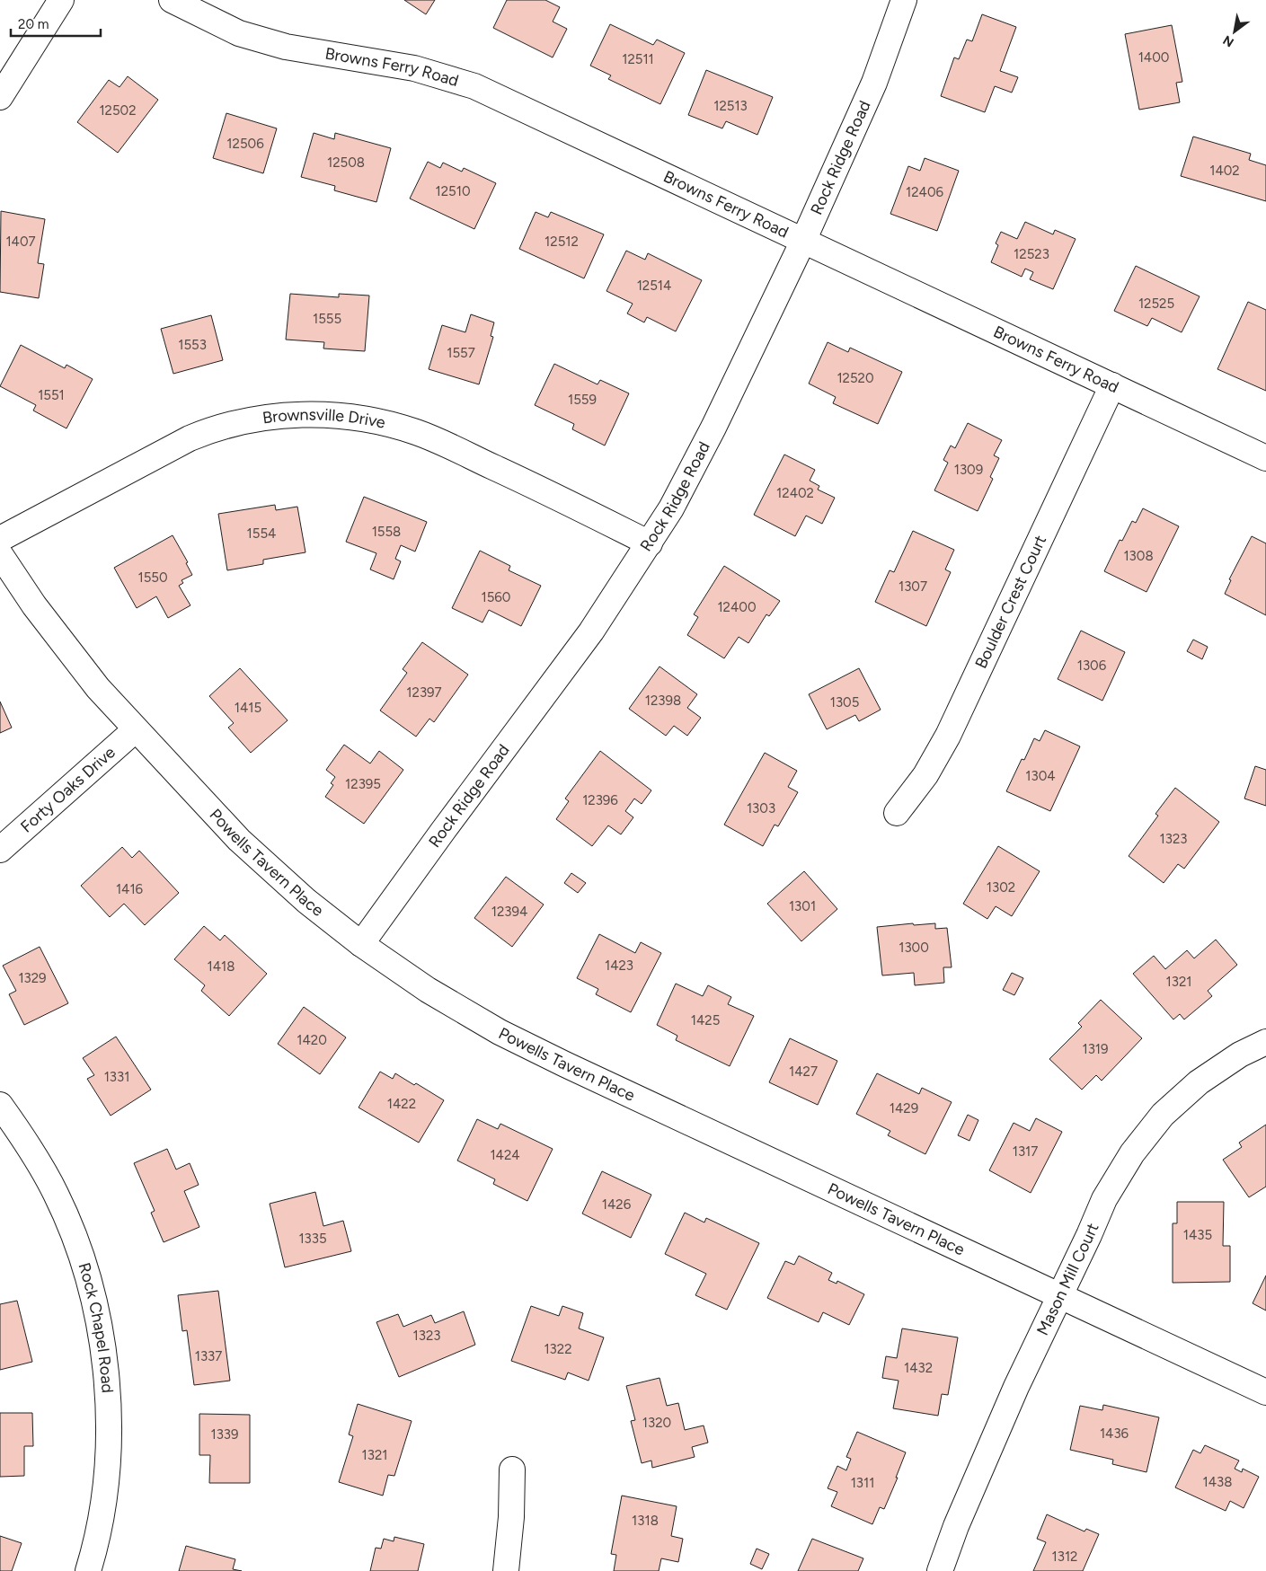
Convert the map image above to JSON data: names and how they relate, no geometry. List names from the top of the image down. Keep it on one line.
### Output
{"streets":{"street":["Browns Ferry Road","Rock Ridge Road","Brownsville Drive","Boulder Crest Court","Forty Oaks Drive","Powells Tavern Place","Mason Mill Court","Rock Chapel Road"]},"crossings":[["Browns Ferry Road","Rock Ridge Road"],["Browns Ferry Road","Boulder Crest Court"],["Rock Ridge Road","Brownsville Drive"],["Rock Ridge Road","Powells Tavern Place"],["Forty Oaks Drive","Powells Tavern Place"],["Powells Tavern Place","Mason Mill Court"]],"house_numbers":["1400","12511","12513","12502","12506","12508","1402","12510","12406","1407","12512","12523","12514","12525","1555","1553","1557","12520","1551","1559","1309","12402","1558","1554","1308","1550","1307","1560","12400","1306","12397","12398","1305","1415","1304","12395","12396","1303","1323","1302","1416","1301","12394","1300","1423","1418","1329","1321","1425","1420","1319","1427","1331","1422","1429","1317","1424","1426","1435","1335","1323","1322","1337","1432","1320","1436","1339","1321","1438","1311","1318","1312"],"scale_bar":"20 m","north":"bottom left"}
